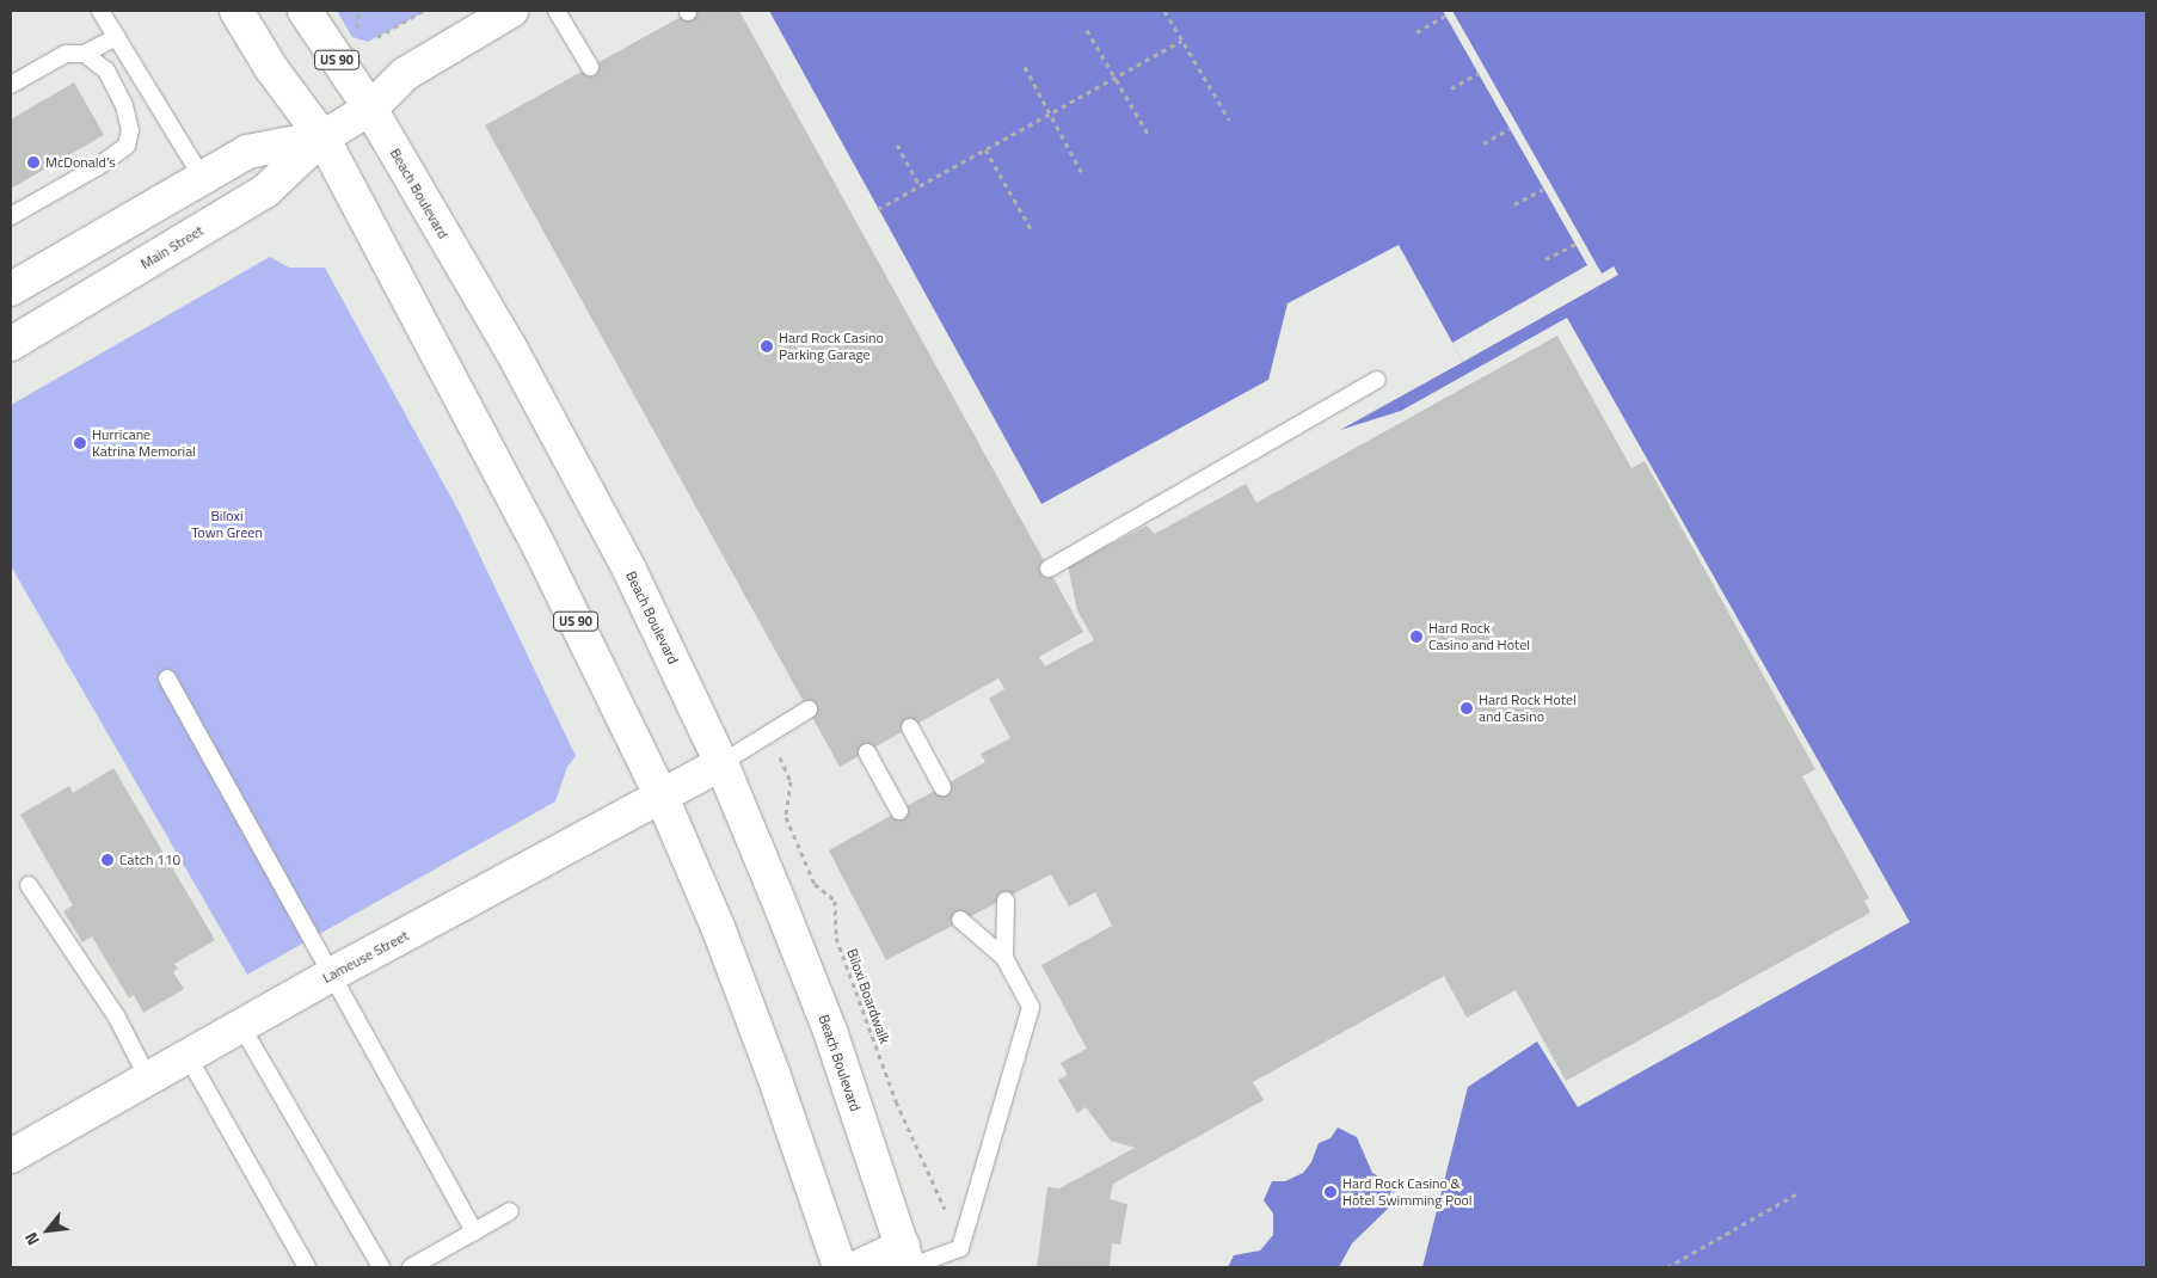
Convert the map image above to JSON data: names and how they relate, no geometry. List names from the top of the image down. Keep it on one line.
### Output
{"streets":{"main road":["US 90","Beach Boulevard","Main Street","Lameuse Street"],"path":["Biloxi Boardwalk"]},"crossings":[["US 90","Main Street"],["US 90","Lameuse Street"],["Beach Boulevard","Main Street"],["Beach Boulevard","Lameuse Street"]],"parks":["Biloxi Town Green"],"places":["McDonald's","Hard Rock Casino Parking Garage","Hurricane Katrina Memorial","Hard Rock Casino and Hotel","Hard Rock Hotel and Casino","Catch 110","Hard Rock Casino & Hotel Swimming Pool"],"north":"bottom left"}
